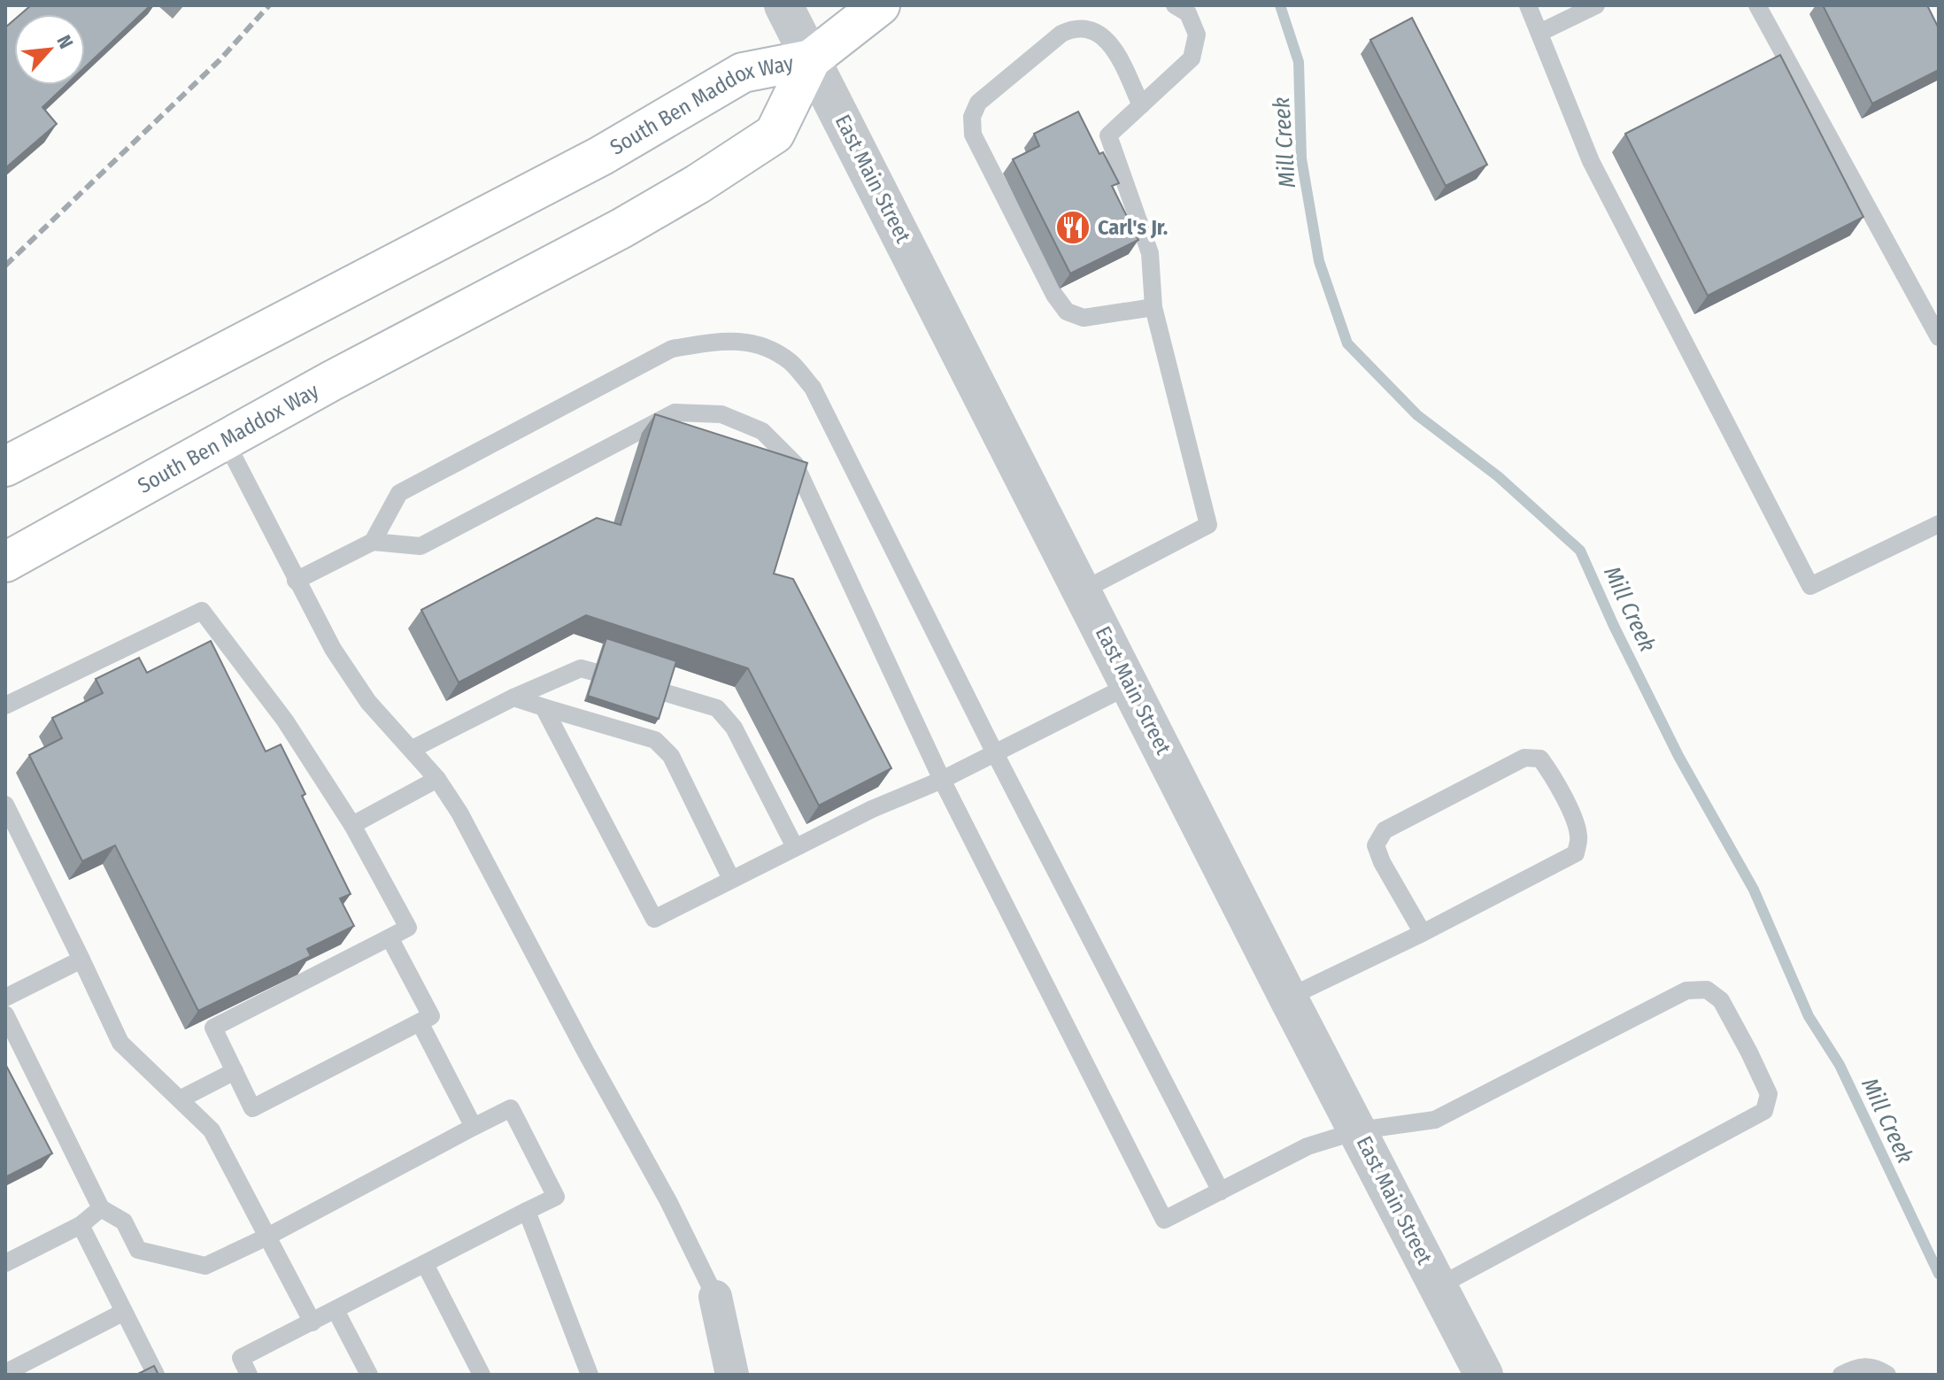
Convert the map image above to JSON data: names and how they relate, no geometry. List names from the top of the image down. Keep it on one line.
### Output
{"streets":{"main road":["South Ben Maddox Way"],"street":["East Main Street"]},"crossings":[["South Ben Maddox Way","East Main Street"]],"water":["Mill Creek"],"places":{"restaurant":["Carl's Jr."]},"north":"top right"}
